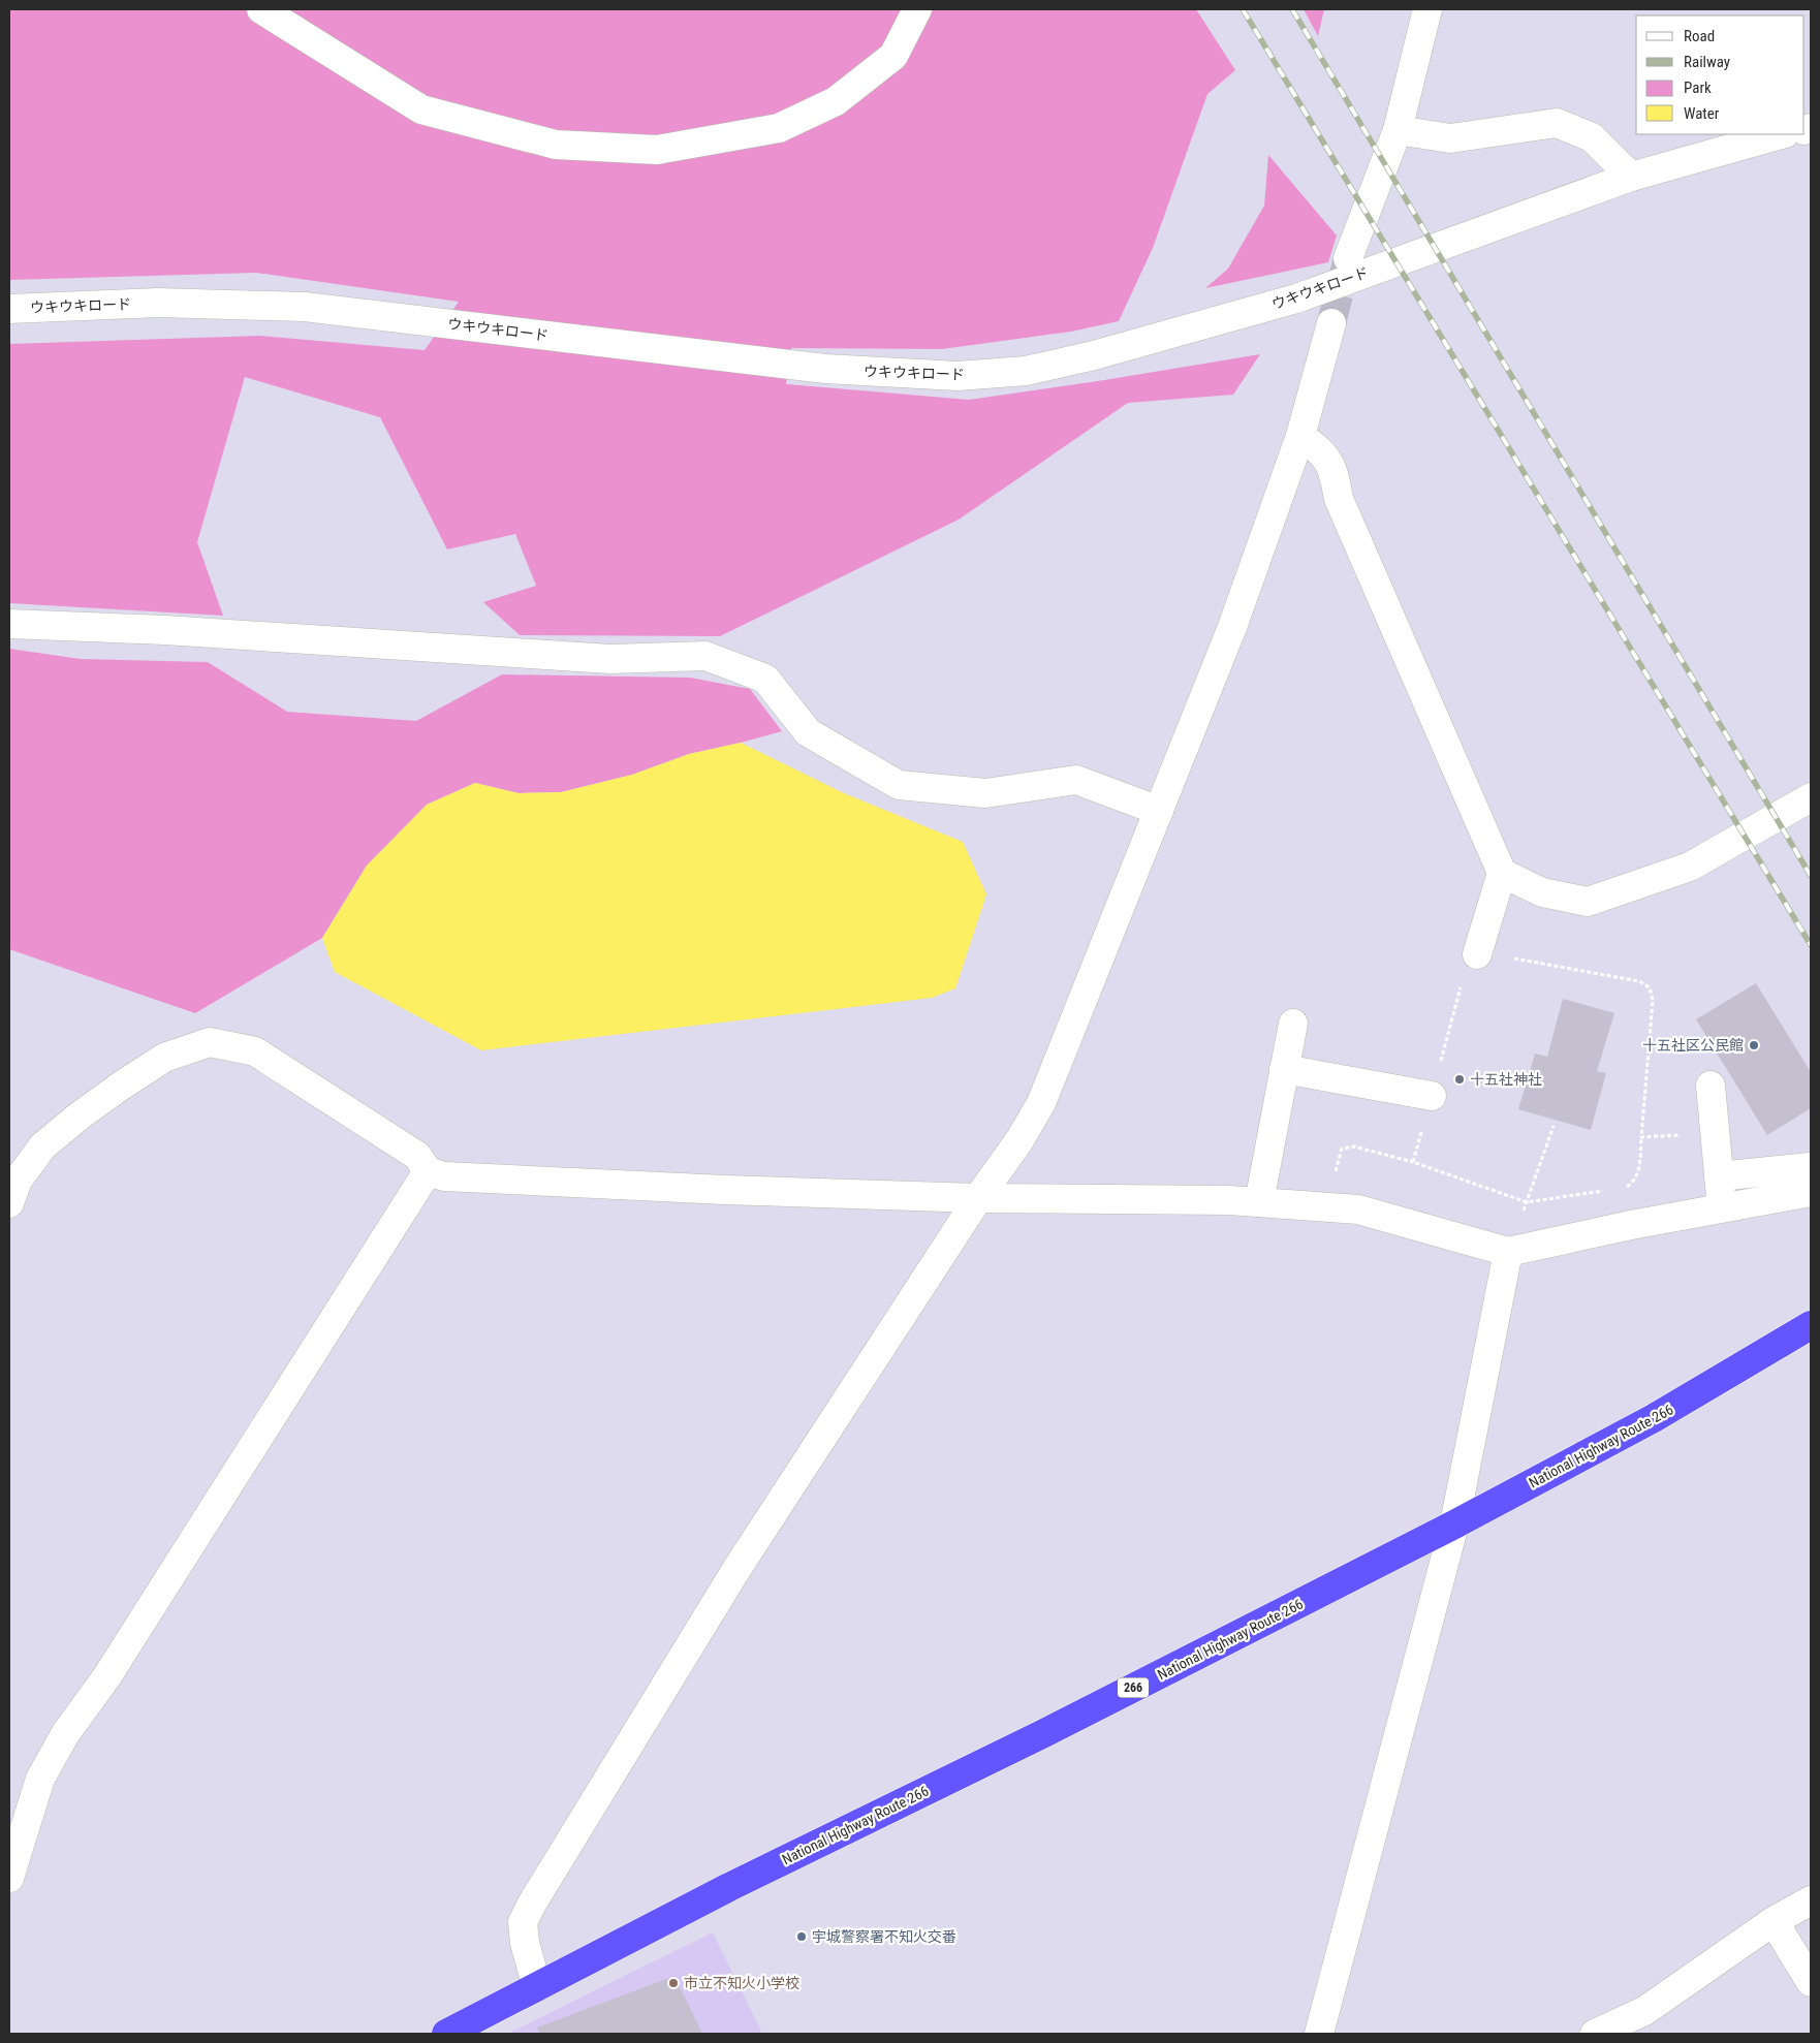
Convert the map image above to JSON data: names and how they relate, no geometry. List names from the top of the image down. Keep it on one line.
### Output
{"streets":{"highway":["National Highway Route 266","266"],"street":["ウキウキロード"]},"places":["十五社区公民館","十五社神社","宇城警察署不知火交番","市立不知火小学校"],"legend":["Road","Railway","Park","Water"]}
